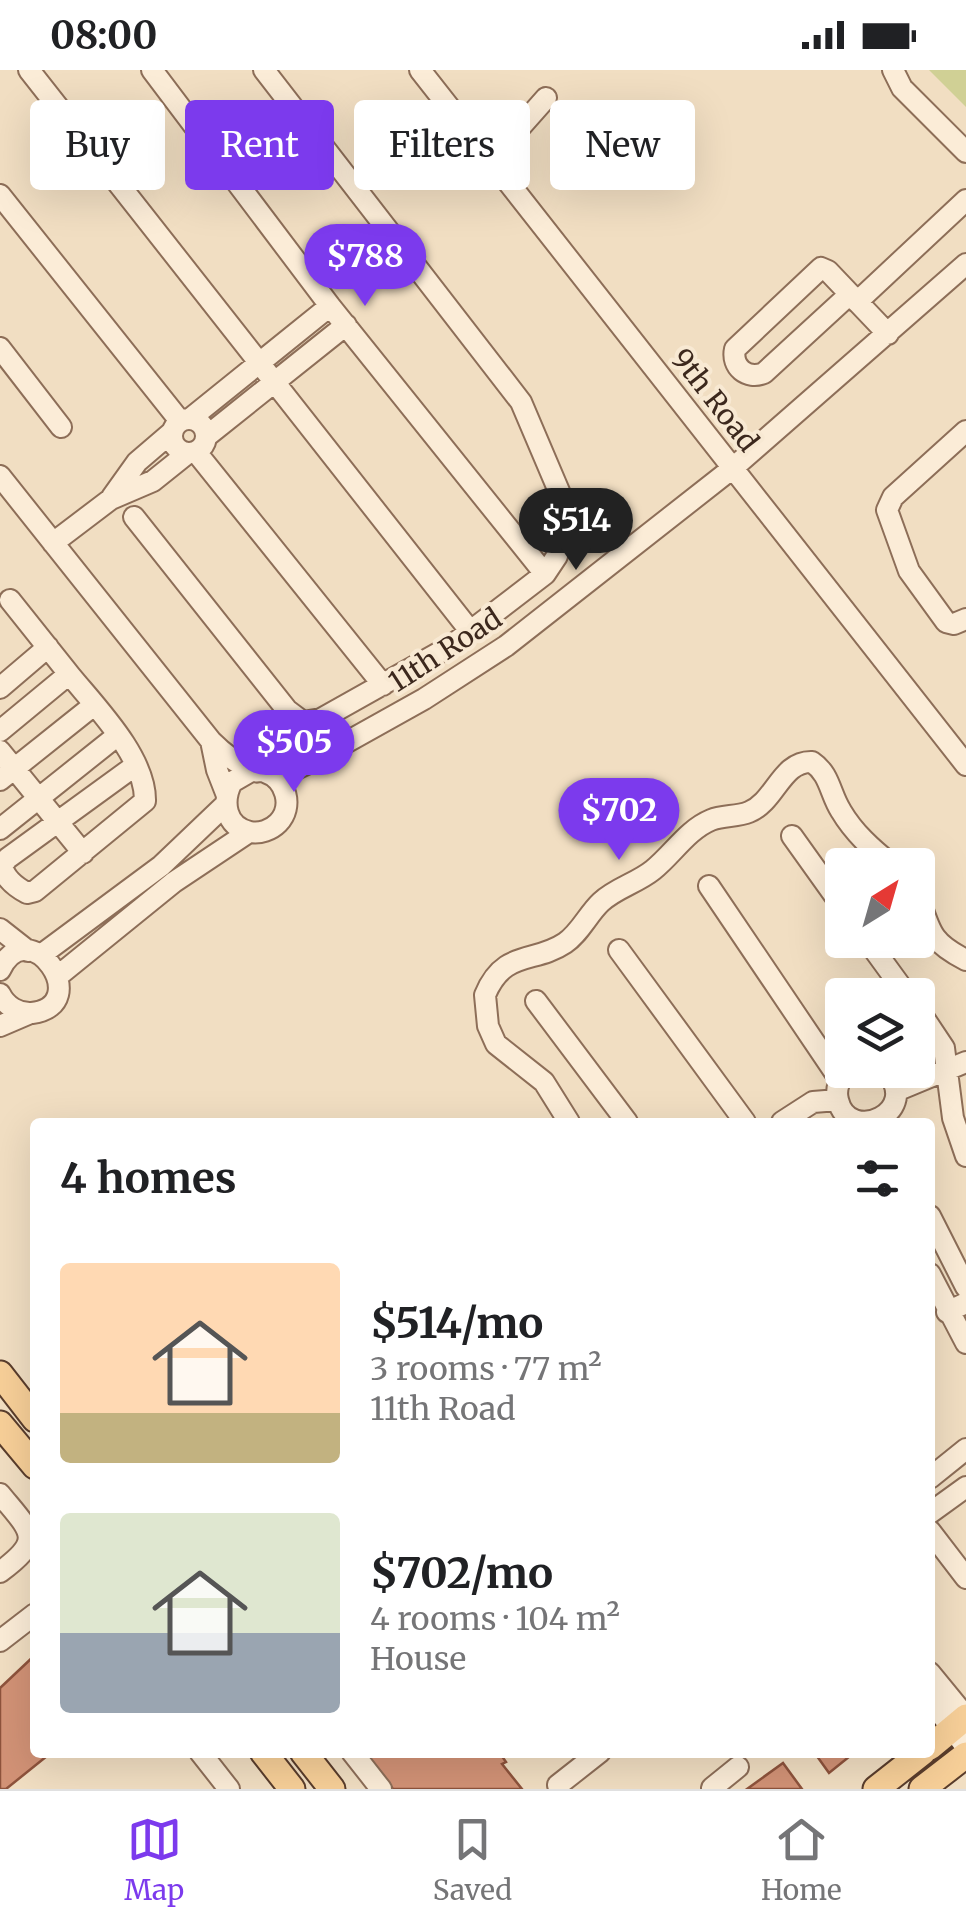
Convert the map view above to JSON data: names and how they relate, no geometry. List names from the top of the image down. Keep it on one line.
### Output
{"streets":{"street":["9th Road","11th Road"]},"crossings":[["9th Road","11th Road"]],"north":"top right","page":{"status":"08:00","chip":["Buy","Rent","Filters","New"],"price":["$788","$514","$505","$702"],"heading":"4 homes","list":[{"name":"$514/mo","note":"3 rooms · 77 m² · 11th Road"},{"name":"$702/mo","note":"4 rooms · 104 m² · House"}],"tabs":["Map","Saved","Home"]}}
